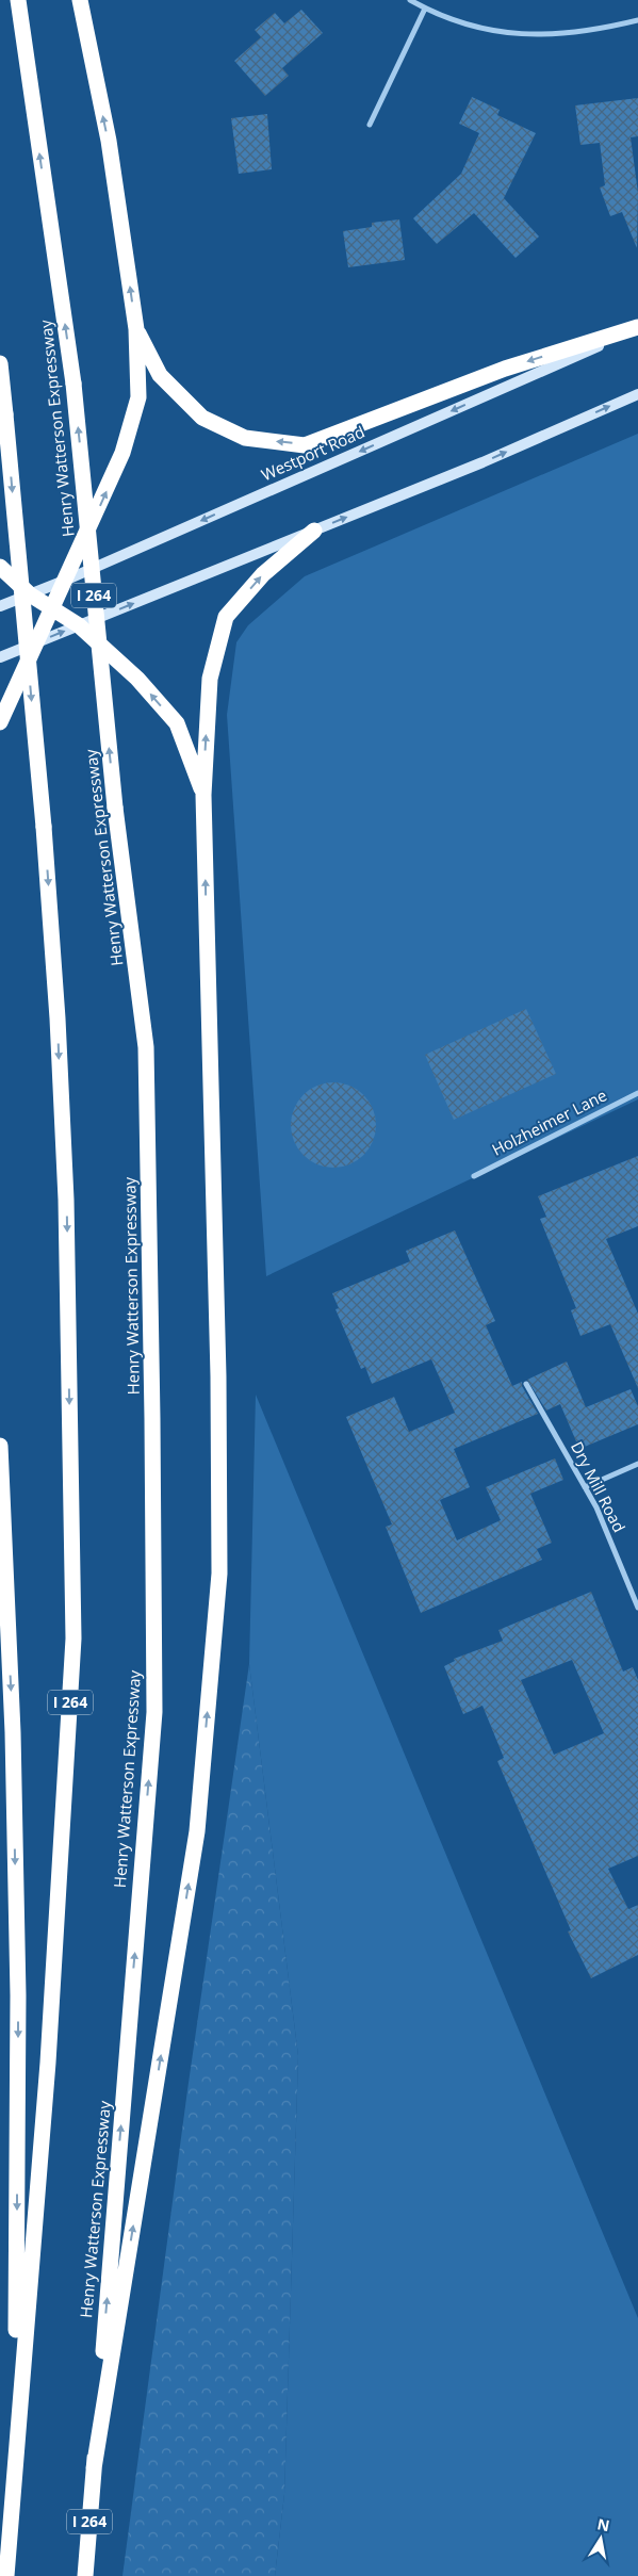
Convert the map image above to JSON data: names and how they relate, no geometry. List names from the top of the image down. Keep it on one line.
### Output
{"streets":{"highway":["Henry Watterson Expressway","I 264"],"main road":["Westport Road"],"street":["Holzheimer Lane","Dry Mill Road"]},"north":"top"}
